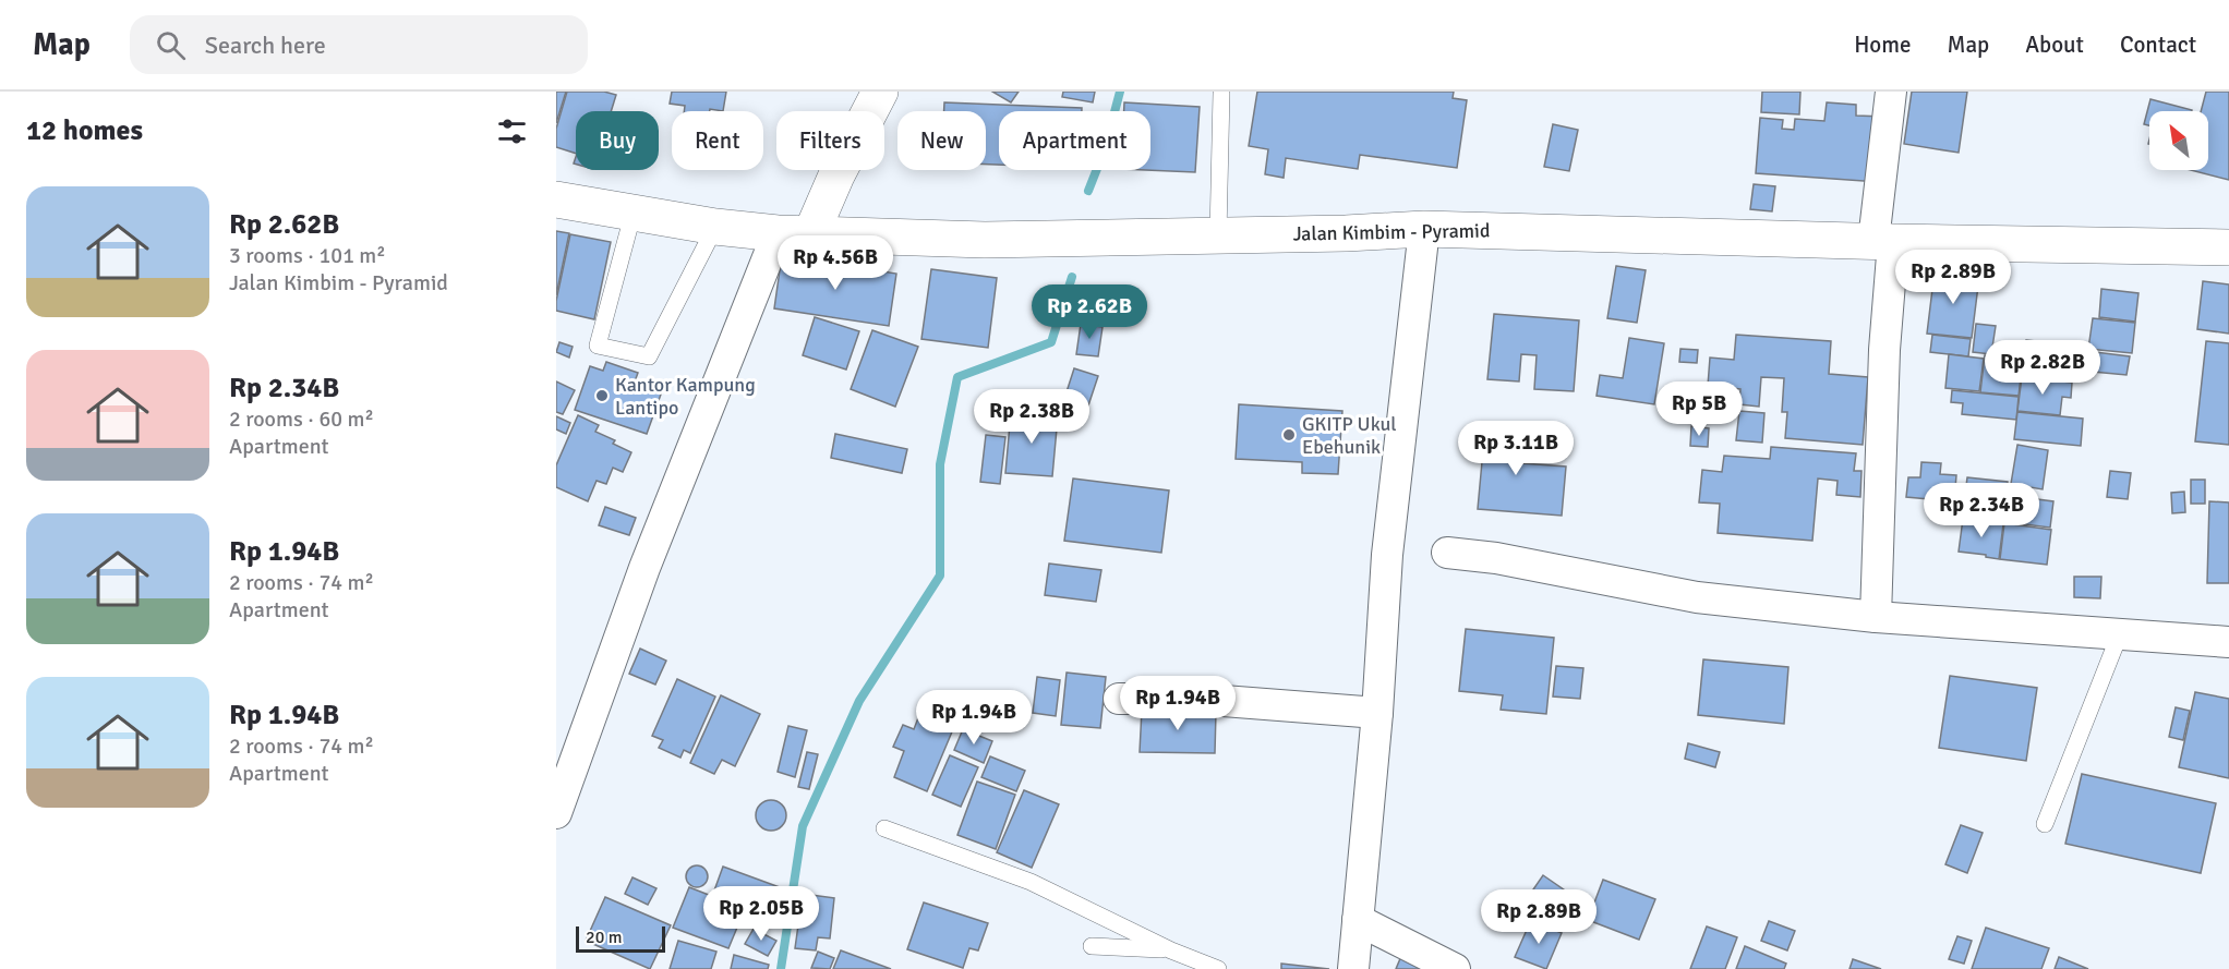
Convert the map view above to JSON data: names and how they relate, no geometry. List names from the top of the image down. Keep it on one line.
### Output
{"streets":{"main road":["Jalan Kimbim - Pyramid"]},"places":["Kantor Kampung Lantipo","GKITP Ukul Ebehunik"],"scale_bar":"20 m","north":"top left","page":{"header":"Map","search":"Search here","nav":["Home","Map","About","Contact"],"heading":"12 homes","chip":["Buy","Rent","Filters","New","Apartment"],"list":[{"name":"Rp 2.62B","note":"3 rooms · 101 m² · Jalan Kimbim - Pyramid"},{"name":"Rp 2.34B","note":"2 rooms · 60 m² · Apartment"},{"name":"Rp 1.94B","note":"2 rooms · 74 m² · Apartment"},{"name":"Rp 1.94B","note":"2 rooms · 74 m² · Apartment"}],"price":["Rp 4.56B","Rp 2.89B","Rp 2.62B","Rp 2.82B","Rp 5B","Rp 2.38B","Rp 3.11B","Rp 2.34B","Rp 1.94B","Rp 1.94B","Rp 2.05B","Rp 2.89B"],"scale":"20 m"}}
